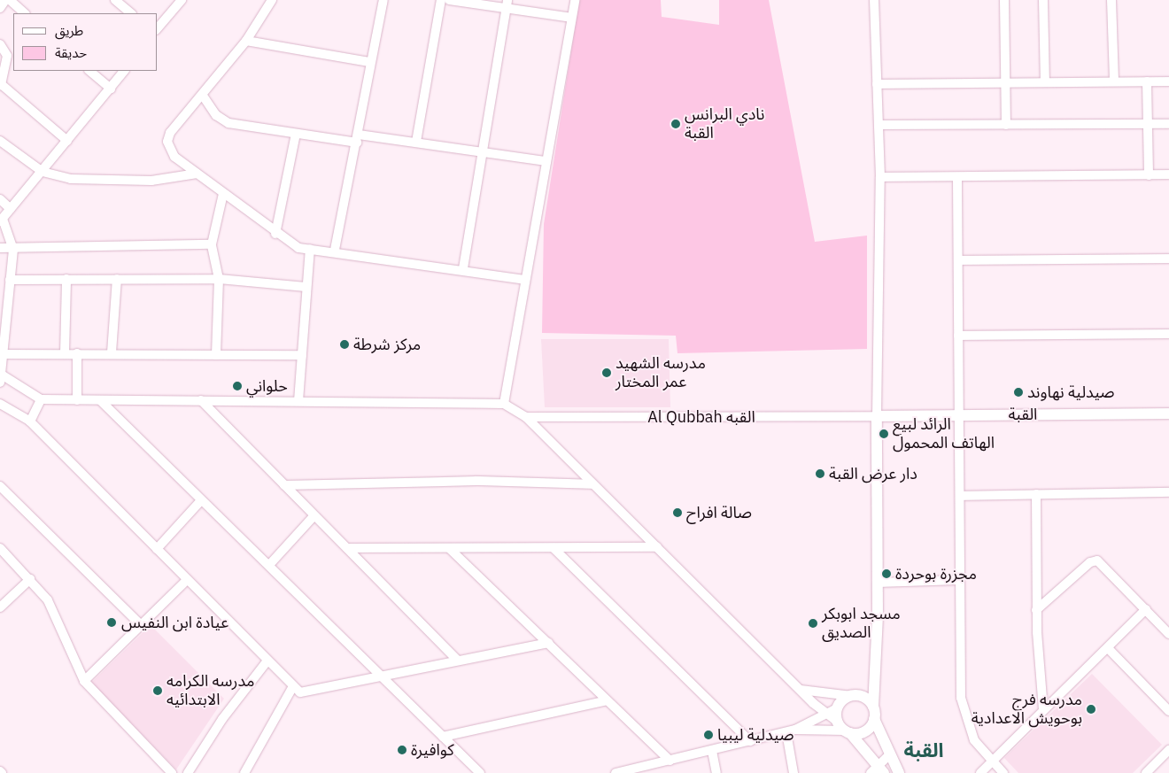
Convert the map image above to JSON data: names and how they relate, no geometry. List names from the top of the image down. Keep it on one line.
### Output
{"streets":{"main road":["القبة"],"street":["Al Qubbah القبه"]},"crossings":[["القبة","Al Qubbah القبه"]],"districts":["القبة"],"places":["نادي البرانس القبة","مركز شرطة","مدرسه الشهيد عمر المختار","حلواني","صيدلية نهاوند","الرائد لبيع الهاتف المحمول","دار عرض القبة","صالة افراح","مجزرة بوحردة","عيادة ابن النفيس","مسجد ابوبكر الصديق","مدرسه الكرامه الابتدائيه","مدرسه فرج بوحويش الاعدادية","صيدلية ليبيا","كوافيرة"],"legend":["طريق","حديقة"]}
